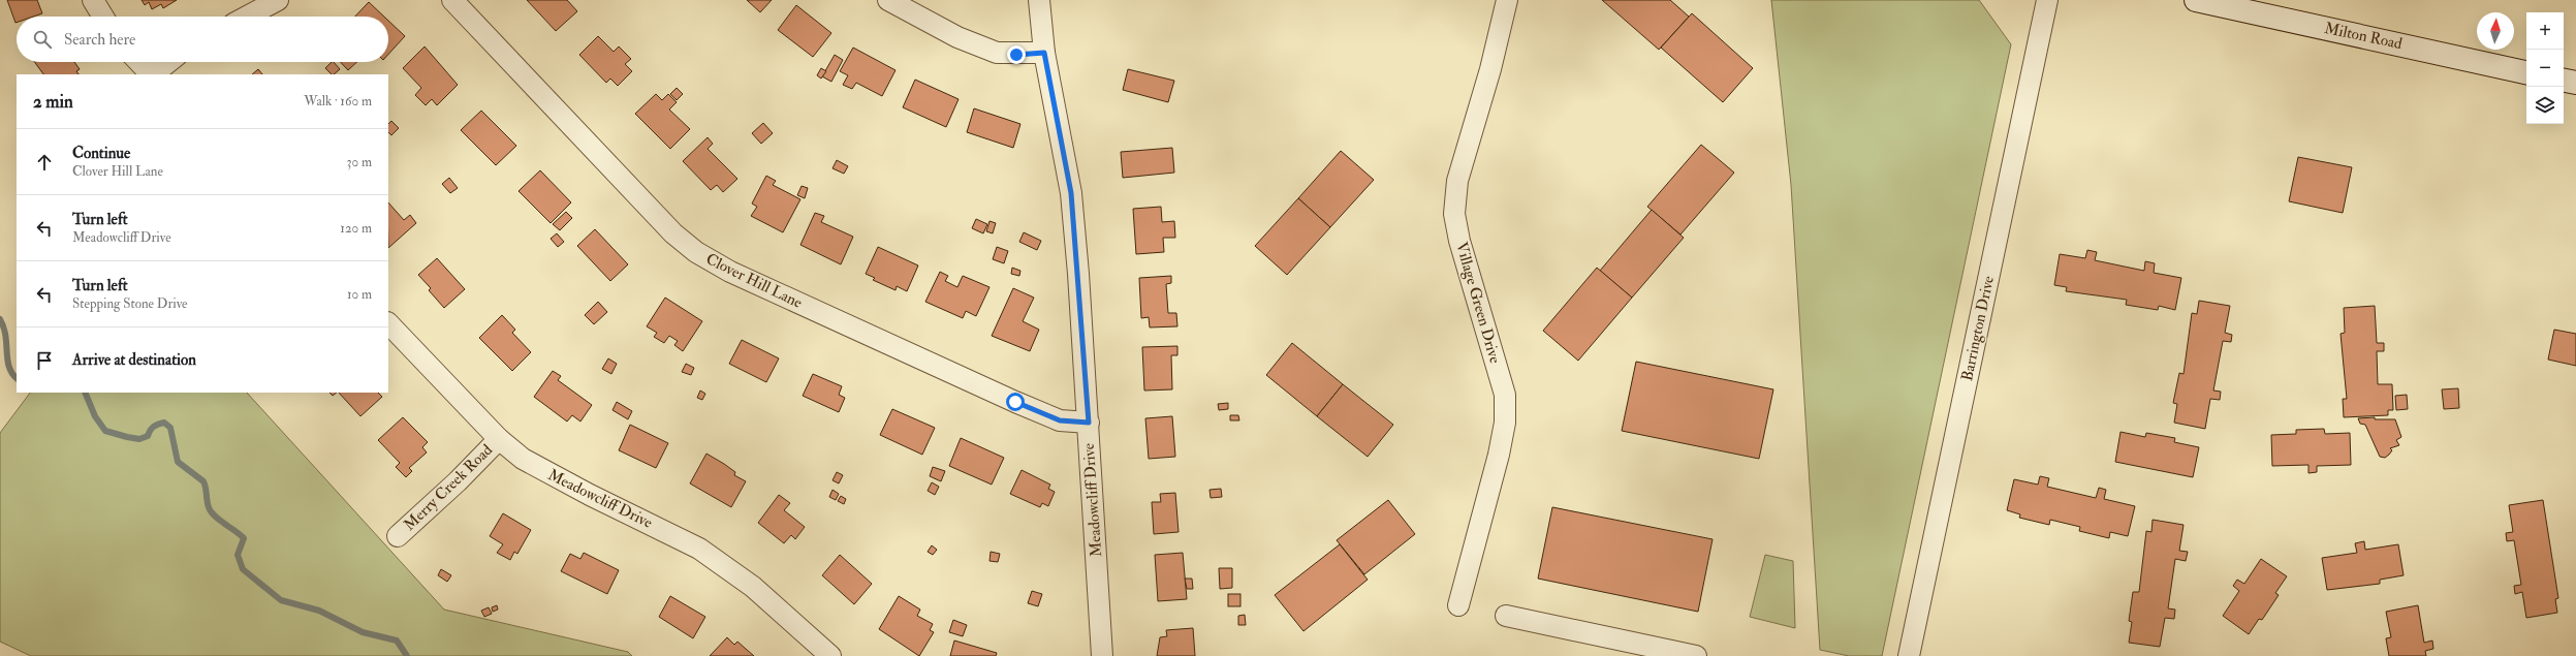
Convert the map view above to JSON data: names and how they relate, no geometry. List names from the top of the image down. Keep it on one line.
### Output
{"streets":{"street":["Milton Road","Clover Hill Lane","Village Green Drive","Barrington Drive","Merry Creek Road","Meadowcliff Drive"]},"crossings":[["Clover Hill Lane","Meadowcliff Drive"],["Merry Creek Road","Meadowcliff Drive"]],"north":"top","page":{"map_buttons":["+","−"],"search":"Search here","heading":["2 min","Walk · 160 m"],"list":[["Continue","Clover Hill Lane","30 m"],["Turn left","Meadowcliff Drive","120 m"],["Turn left","Stepping Stone Drive","10 m"],"Arrive at destination"]}}
